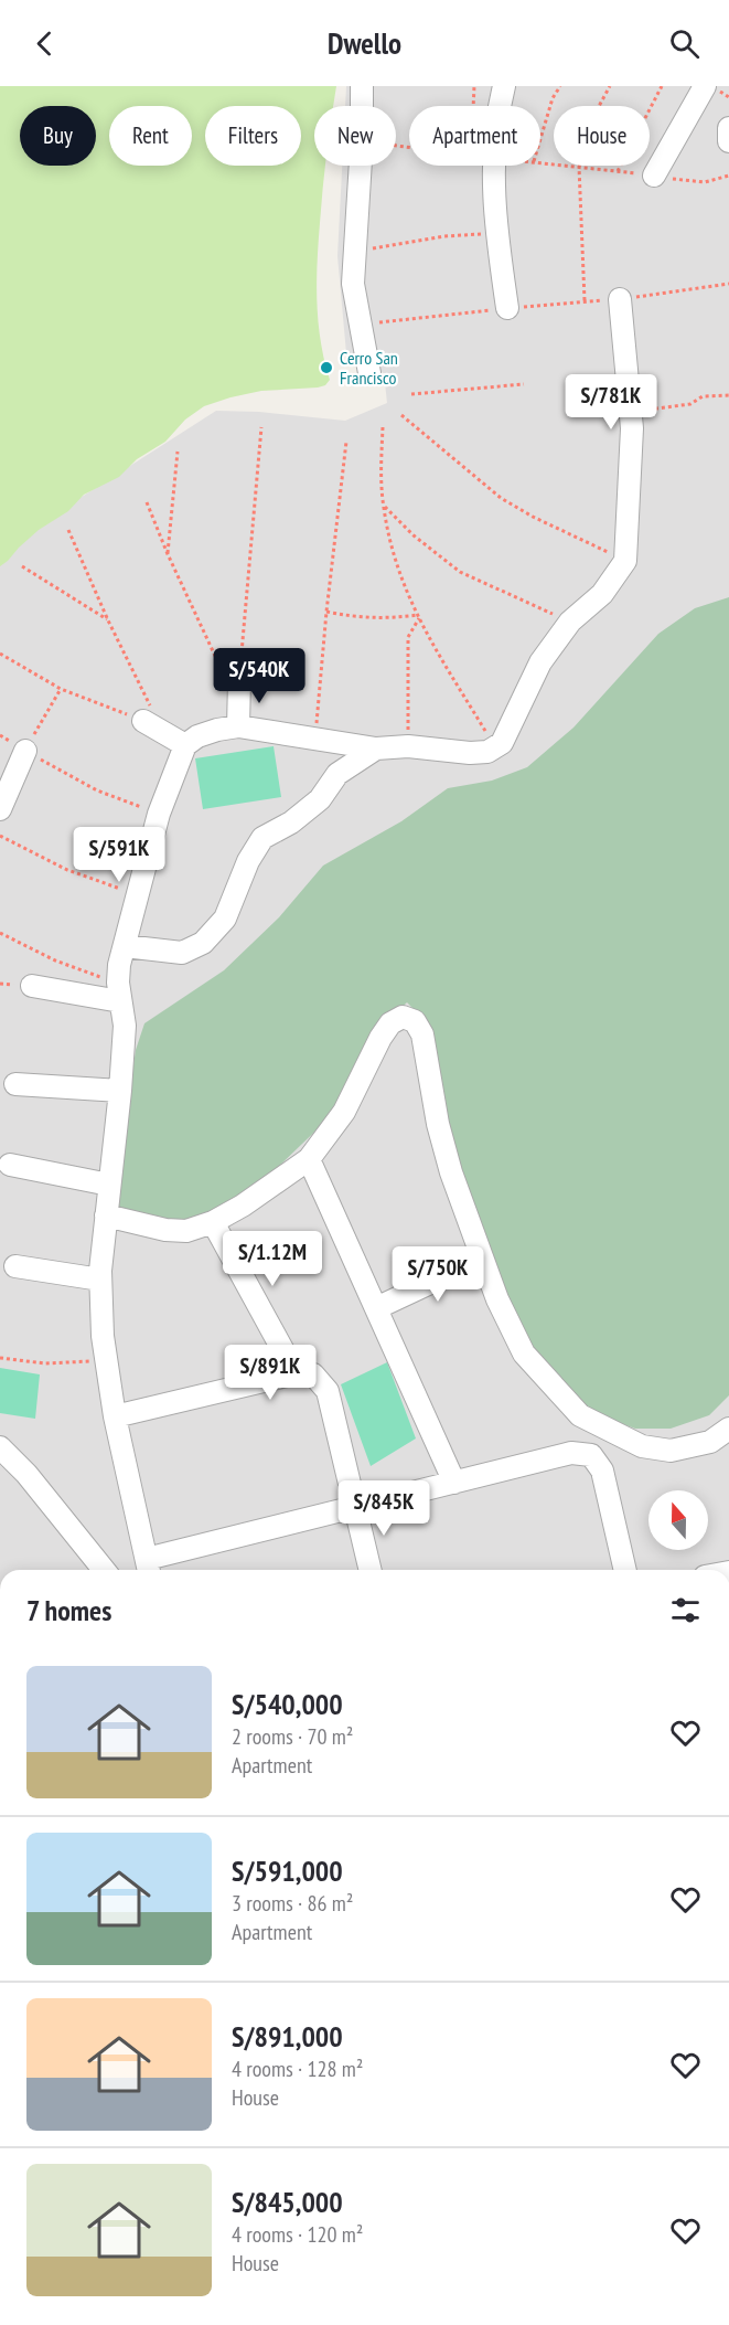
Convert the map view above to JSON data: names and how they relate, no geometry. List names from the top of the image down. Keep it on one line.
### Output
{"places":["Cerro San Francisco"],"north":"top","page":{"header":"Dwello","chip":["Buy","Rent","Filters","New","Apartment","House"],"price":["S/781K","S/540K","S/591K","S/1.12M","S/750K","S/891K","S/845K"],"heading":"7 homes","list":[{"name":"S/540,000","note":"2 rooms · 70 m² · Apartment"},{"name":"S/591,000","note":"3 rooms · 86 m² · Apartment"},{"name":"S/891,000","note":"4 rooms · 128 m² · House"},{"name":"S/845,000","note":"4 rooms · 120 m² · House"}]}}
